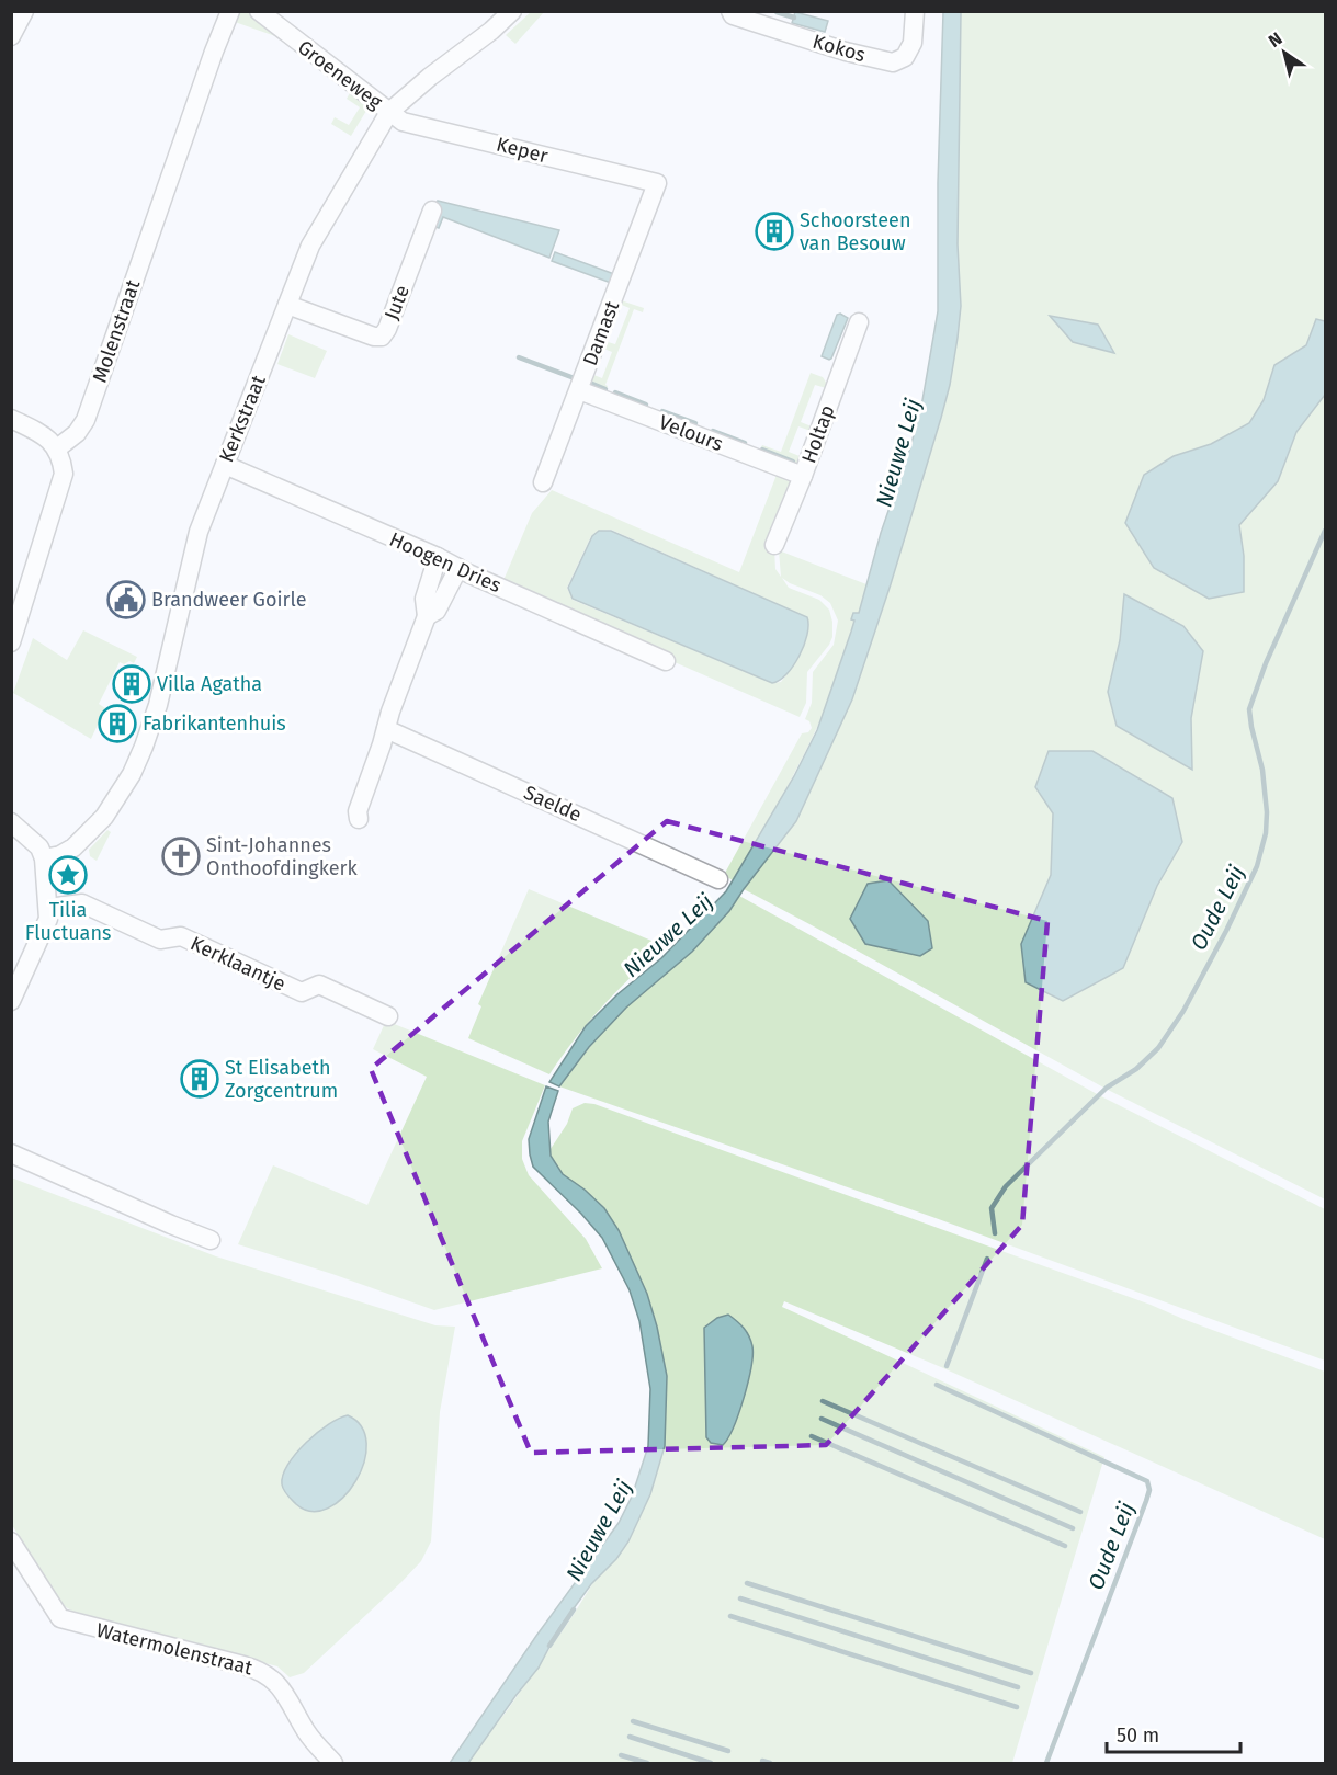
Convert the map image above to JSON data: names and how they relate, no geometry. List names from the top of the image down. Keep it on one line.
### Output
{"streets":{"street":["Kokos","Groeneweg","Keper","Jute","Molenstraat","Damast","Kerkstraat","Velours","Holtap","Hoogen Dries","Saelde","Kerklaantje","Watermolenstraat"]},"crossings":[["Groeneweg","Keper"],["Groeneweg","Kerkstraat"],["Keper","Damast"],["Keper","Kerkstraat"],["Jute","Kerkstraat"],["Damast","Velours"],["Kerkstraat","Hoogen Dries"],["Velours","Holtap"]],"water":["Nieuwe Leij","Oude Leij"],"places":{"building":["Schoorsteen van Besouw","Villa Agatha","Fabrikantenhuis","St Elisabeth Zorgcentrum"],"public building":["Brandweer Goirle"],"church":["Sint-Johannes Onthoofdingkerk"],"place":["Tilia Fluctuans"]},"scale_bar":"50 m","north":"top left"}
